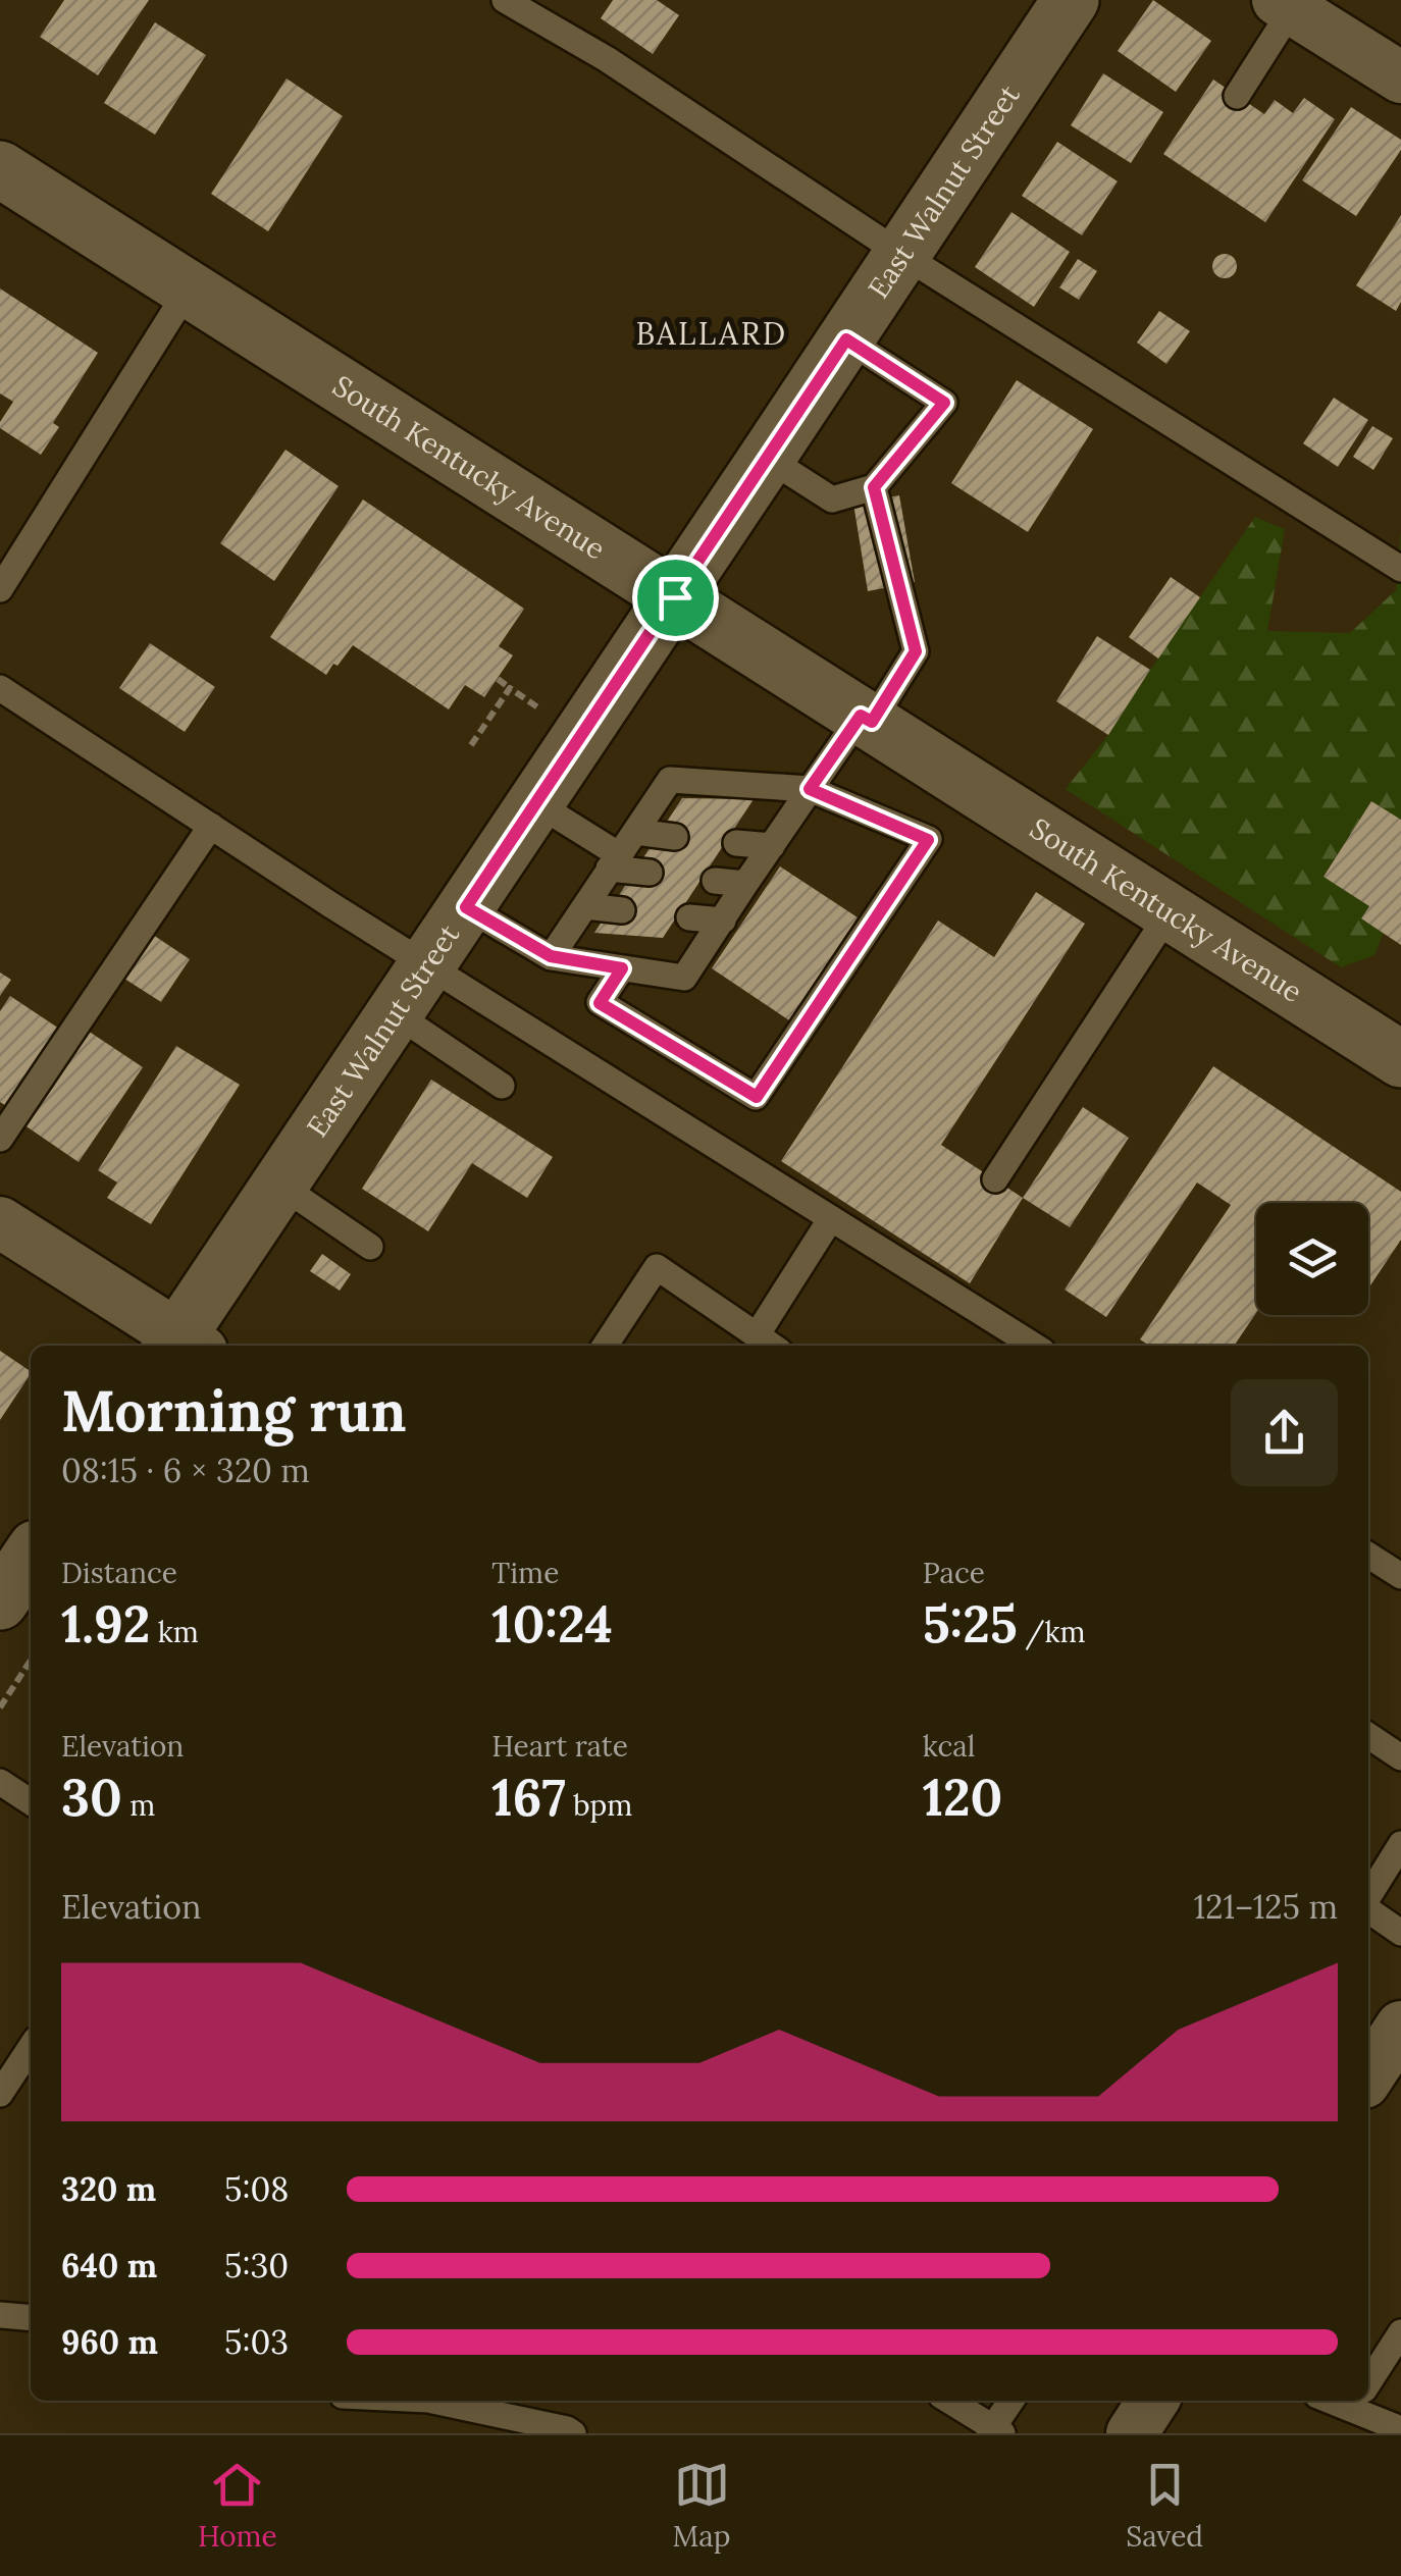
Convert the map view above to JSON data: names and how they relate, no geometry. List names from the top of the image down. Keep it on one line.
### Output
{"streets":{"main road":["East Walnut Street","South Kentucky Avenue"]},"crossings":[["East Walnut Street","South Kentucky Avenue"]],"districts":["BALLARD"],"page":{"heading":["Morning run","08:15 · 6 × 320 m"],"stats":[["Distance","1.92 km"],["Time","10:24"],["Pace","5:25 /km"],["Elevation","30 m"],["Heart rate","167 bpm"],["kcal","120"]],"chart":["Elevation","121–125 m"],"list":[{"name":"320 m","note":"5:08"},{"name":"640 m","note":"5:30"},{"name":"960 m","note":"5:03"}],"tabs":["Home","Map","Saved"]}}
